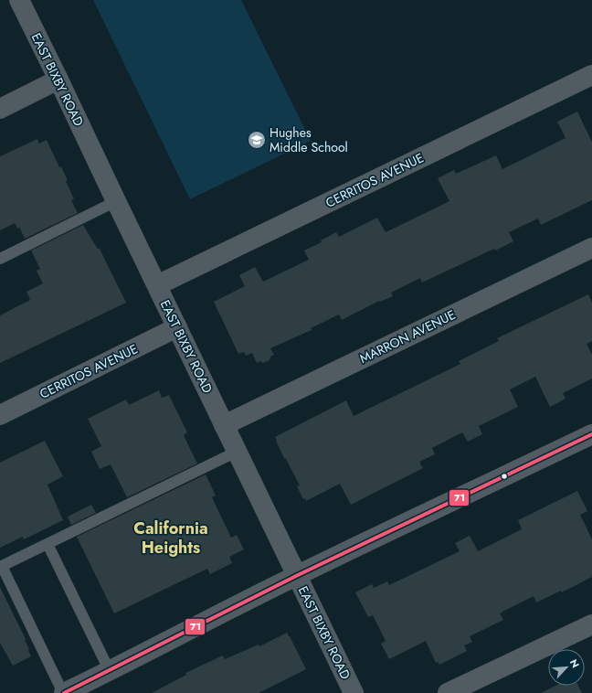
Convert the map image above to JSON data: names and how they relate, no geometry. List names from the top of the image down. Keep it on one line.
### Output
{"streets":{"street":["EAST BIXBY ROAD","CERRITOS AVENUE","MARRON AVENUE"]},"crossings":[["EAST BIXBY ROAD","CERRITOS AVENUE"],["EAST BIXBY ROAD","MARRON AVENUE"]],"districts":["California Heights"],"places":{"school or university":["Hughes Middle School"]},"lines":["transit line 71"],"north":"top right"}
